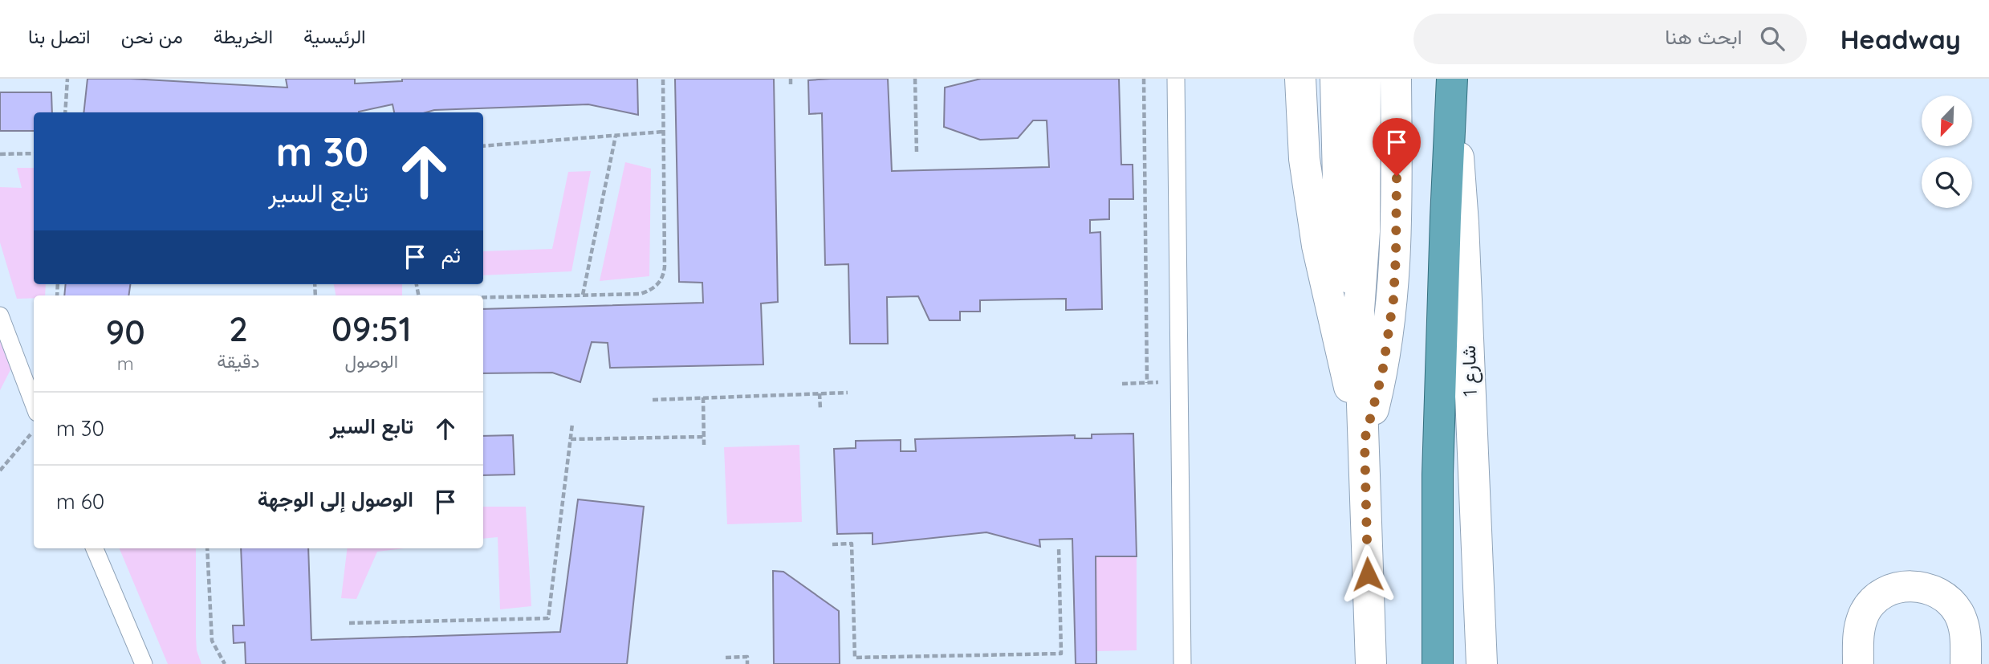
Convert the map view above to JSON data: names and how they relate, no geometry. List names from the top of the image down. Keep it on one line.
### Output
{"streets":{"street":["شارع 1"]},"north":"bottom left","page":{"header":"Headway","search":"ابحث هنا","nav":["الرئيسية","الخريطة","من نحن","اتصل بنا"],"turn":["30 m","تابع السير"],"then":"ثم","eta":["09:51","الوصول","2","دقيقة","90","m"],"list":[{"name":"تابع السير","value":"30 m"},{"name":"الوصول إلى الوجهة","value":"60 m"}]}}
